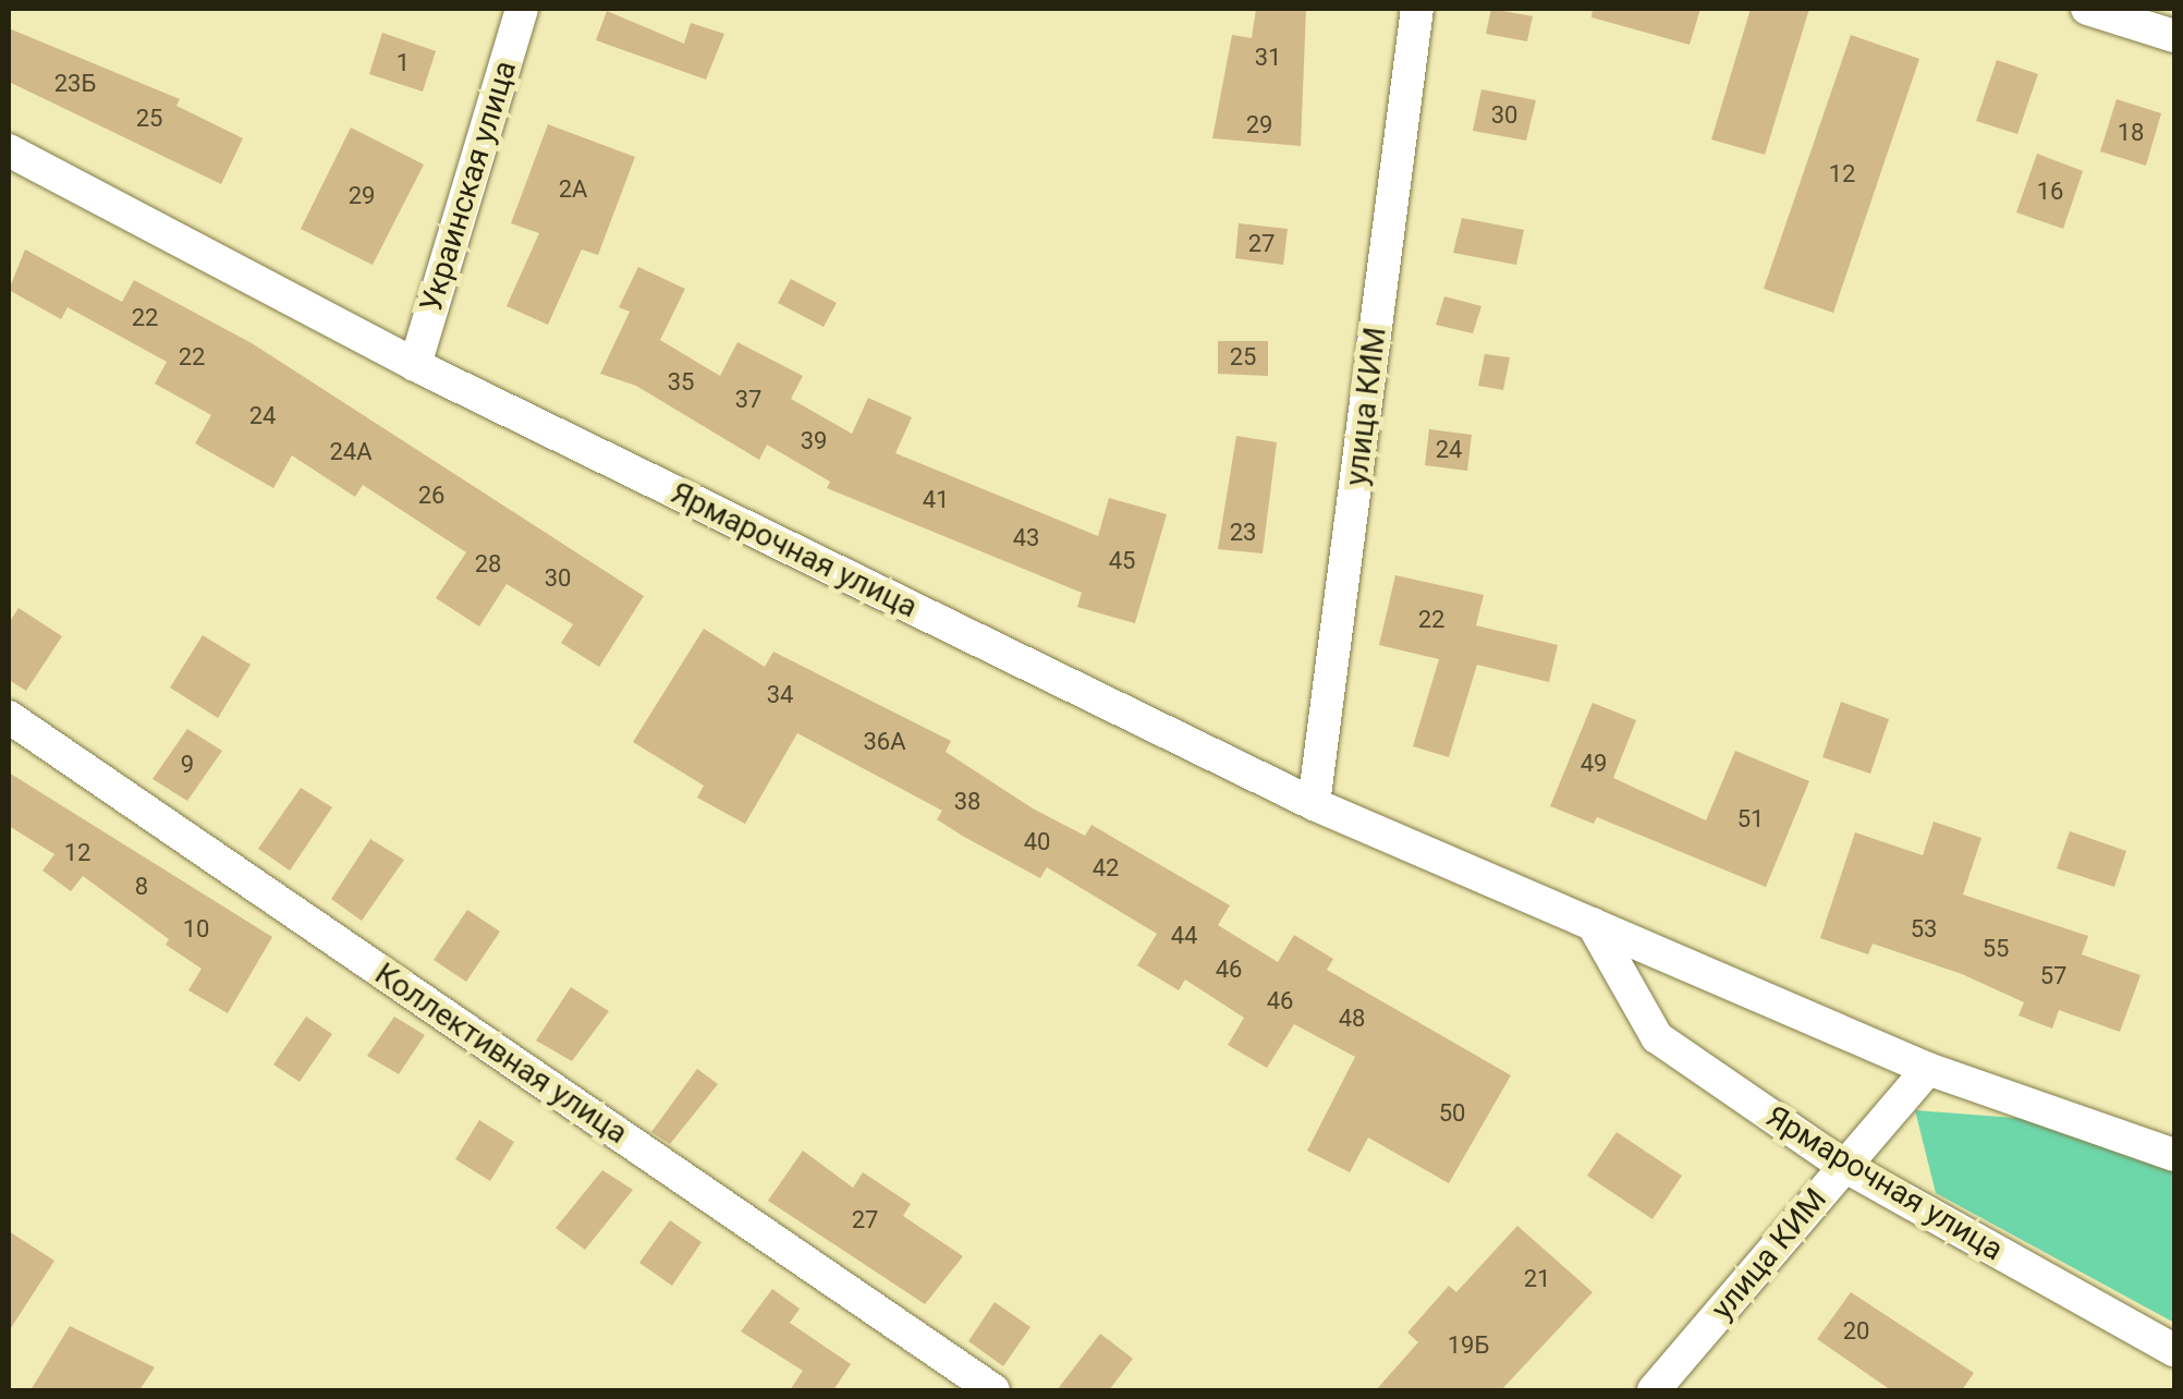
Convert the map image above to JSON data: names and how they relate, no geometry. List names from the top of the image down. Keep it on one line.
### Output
{"streets":{"street":["Украинская улица","улица КИМ","Ярмарочная улица","Коллективная улица"]},"crossings":[["Украинская улица","Ярмарочная улица"],["улица КИМ","Ярмарочная улица"]],"house_numbers":["31","1","23Б","30","25","29","18","12","2А","16","29","27","22","22","25","35","37","24","39","24","24А","26","41","23","43","45","28","30","22","34","36А","49","9","38","51","40","12","42","8","10","53","44","55","46","57","46","48","50","27","21","20","19Б"]}
